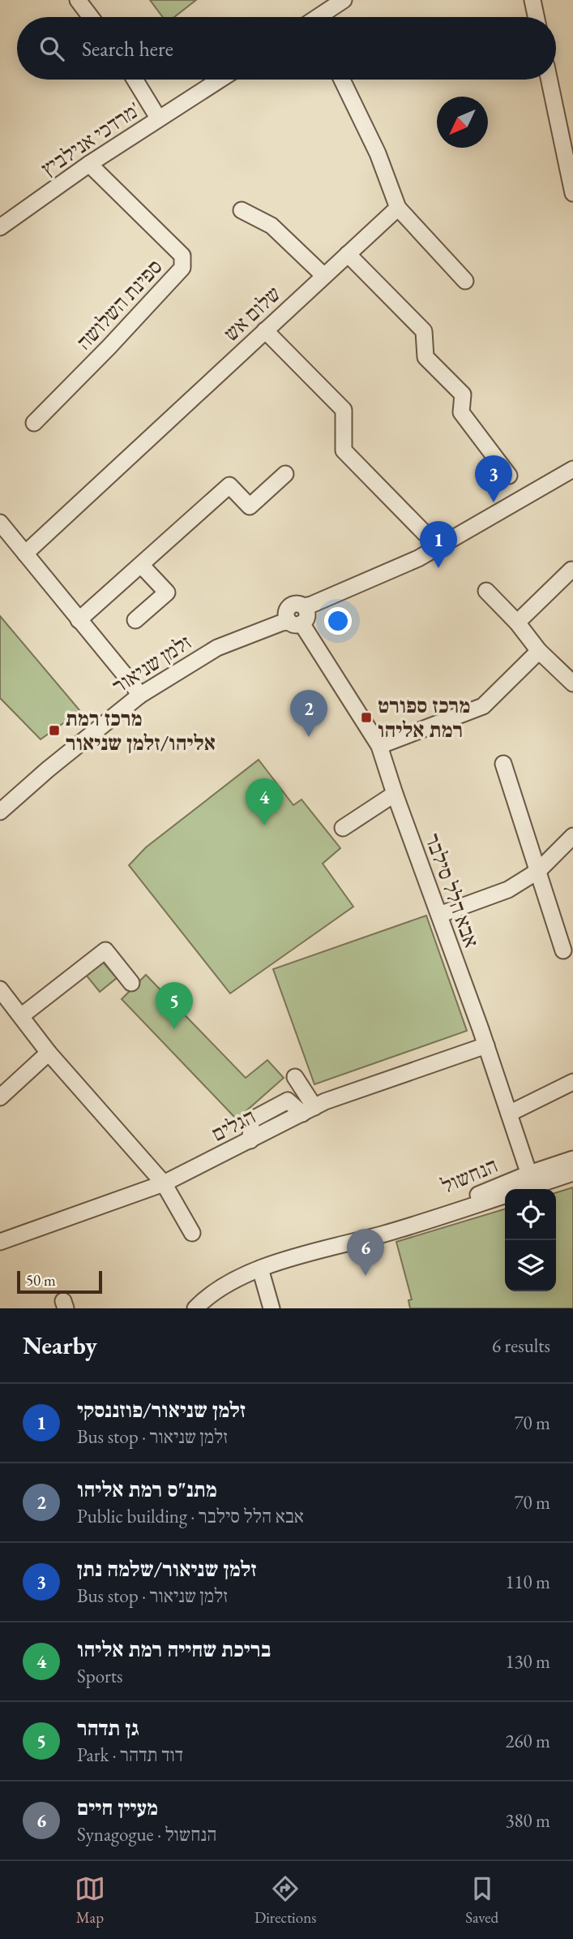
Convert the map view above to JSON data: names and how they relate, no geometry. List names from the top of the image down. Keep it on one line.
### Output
{"streets":{"street":["מרדכי אנילביץ'","ספינת השלושה","שלום אש","זלמן שניאור","אבא הלל סילבר","הגלים","הנחשול"]},"crossings":[["מרדכי אנילביץ'","ספינת השלושה"],["זלמן שניאור","אבא הלל סילבר"],["אבא הלל סילבר","הגלים"],["אבא הלל סילבר","הנחשול"]],"places":{"transit":["מרכז ספורט רמת אליהו","מרכז רמת אליהו/זלמן שניאור"]},"scale_bar":"50 m","north":"bottom left","page":{"search":"Search here","pins":["3","1","2","4","5","6"],"scale":"50 m","heading":["Nearby","6 results"],"list":[{"mark":"1","name":"זלמן שניאור/פוזננסקי","note":"Bus stop · זלמן שניאור","value":"70 m"},{"mark":"2","name":"מתנ\"ס רמת אליהו","note":"Public building · אבא הלל סילבר","value":"70 m"},{"mark":"3","name":"זלמן שניאור/שלמה נתן","note":"Bus stop · זלמן שניאור","value":"110 m"},{"mark":"4","name":"בריכת שחייה רמת אליהו","note":"Sports","value":"130 m"},{"mark":"5","name":"גן תדהר","note":"Park · דוד תדהר","value":"260 m"},{"mark":"6","name":"מעיין חיים","note":"Synagogue · הנחשול","value":"380 m"}],"nav":["Map","Directions","Saved"]}}
